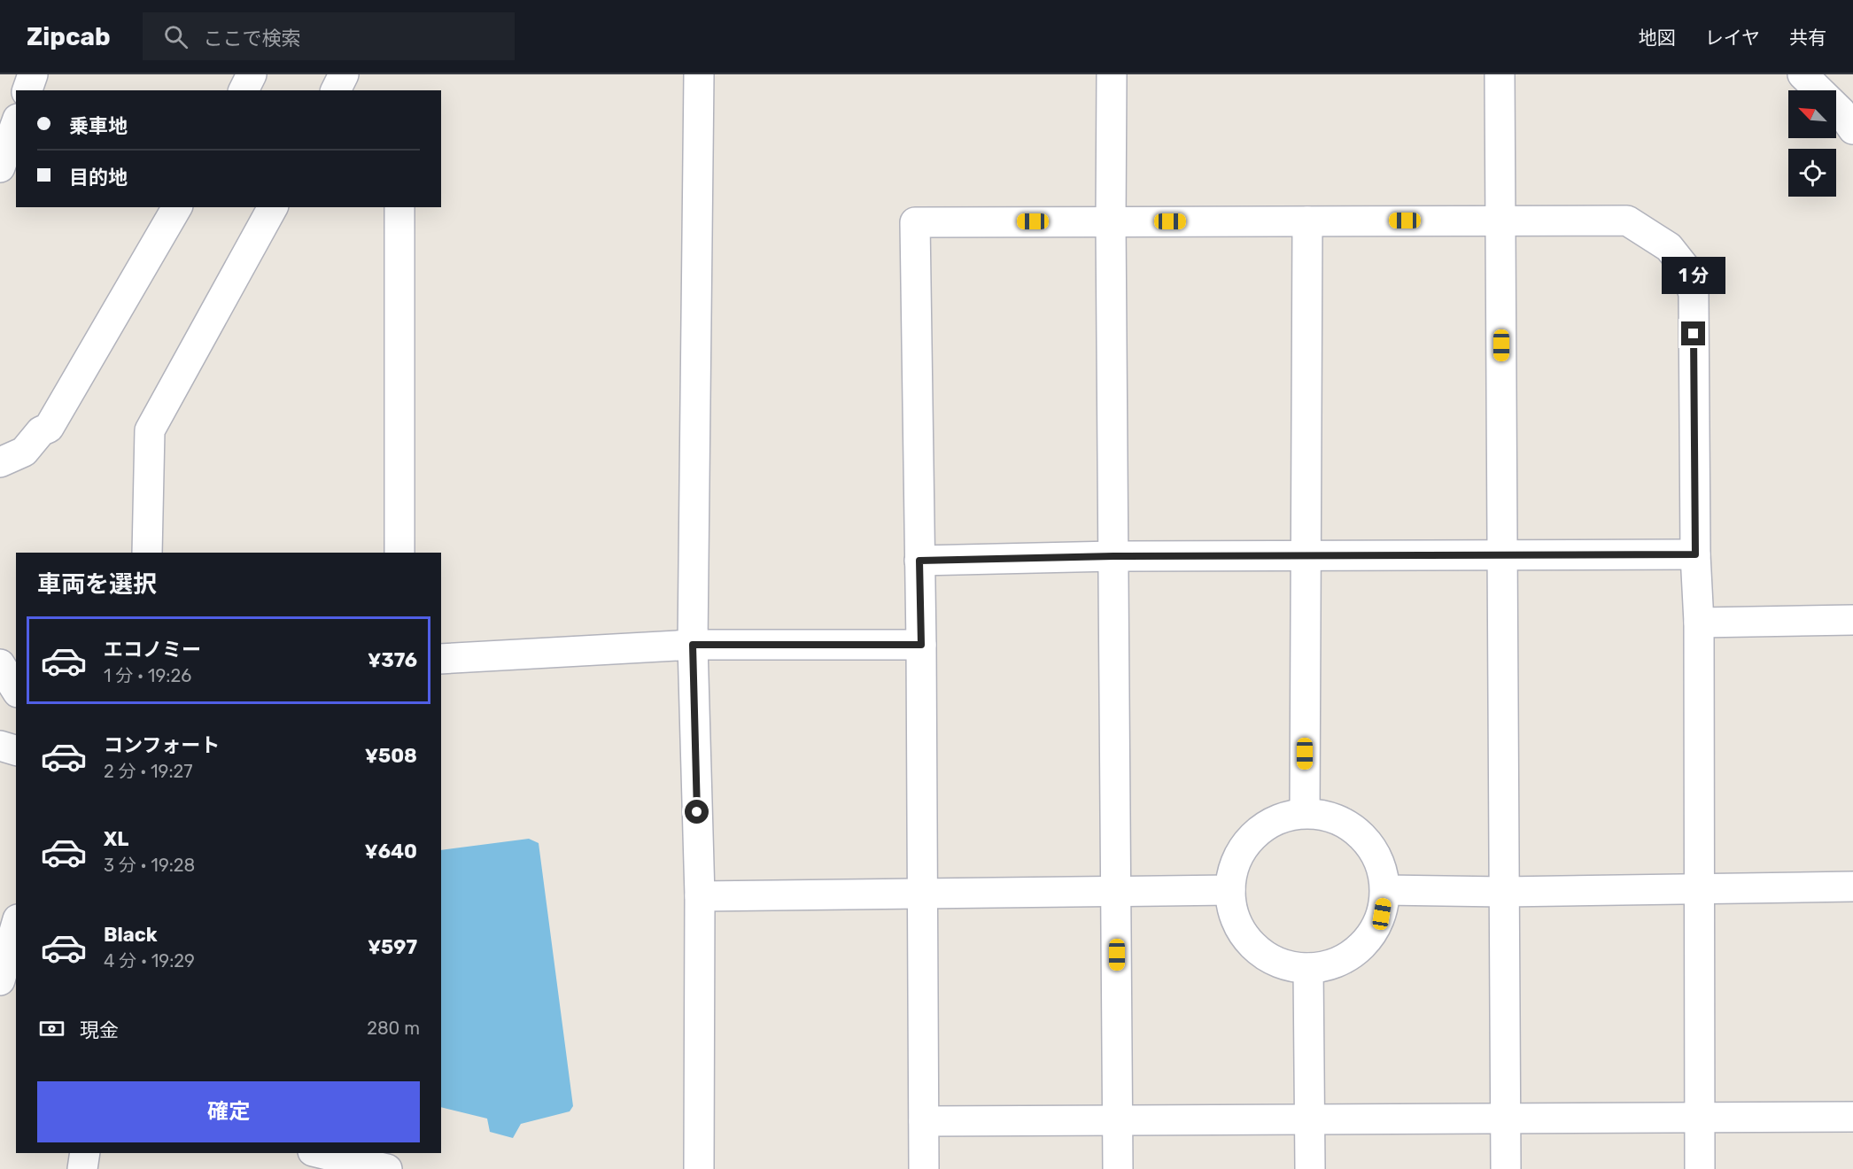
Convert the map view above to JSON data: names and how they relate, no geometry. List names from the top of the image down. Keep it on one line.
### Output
{"north":"top left","page":{"header":"Zipcab","search":"ここで検索","nav":["地図","レイヤ","共有"],"banner":["乗車地","目的地"],"bubble":"1 分","heading":"車両を選択","list":[{"name":"エコノミー","note":"1 分 · 19:26","value":"¥376"},{"name":"コンフォート","note":"2 分 · 19:27","value":"¥508"},{"name":"XL","note":"3 分 · 19:28","value":"¥640"},{"name":"Black","note":"4 分 · 19:29","value":"¥597"}],"pay":["現金","280 m"],"buttons":"確定"}}
